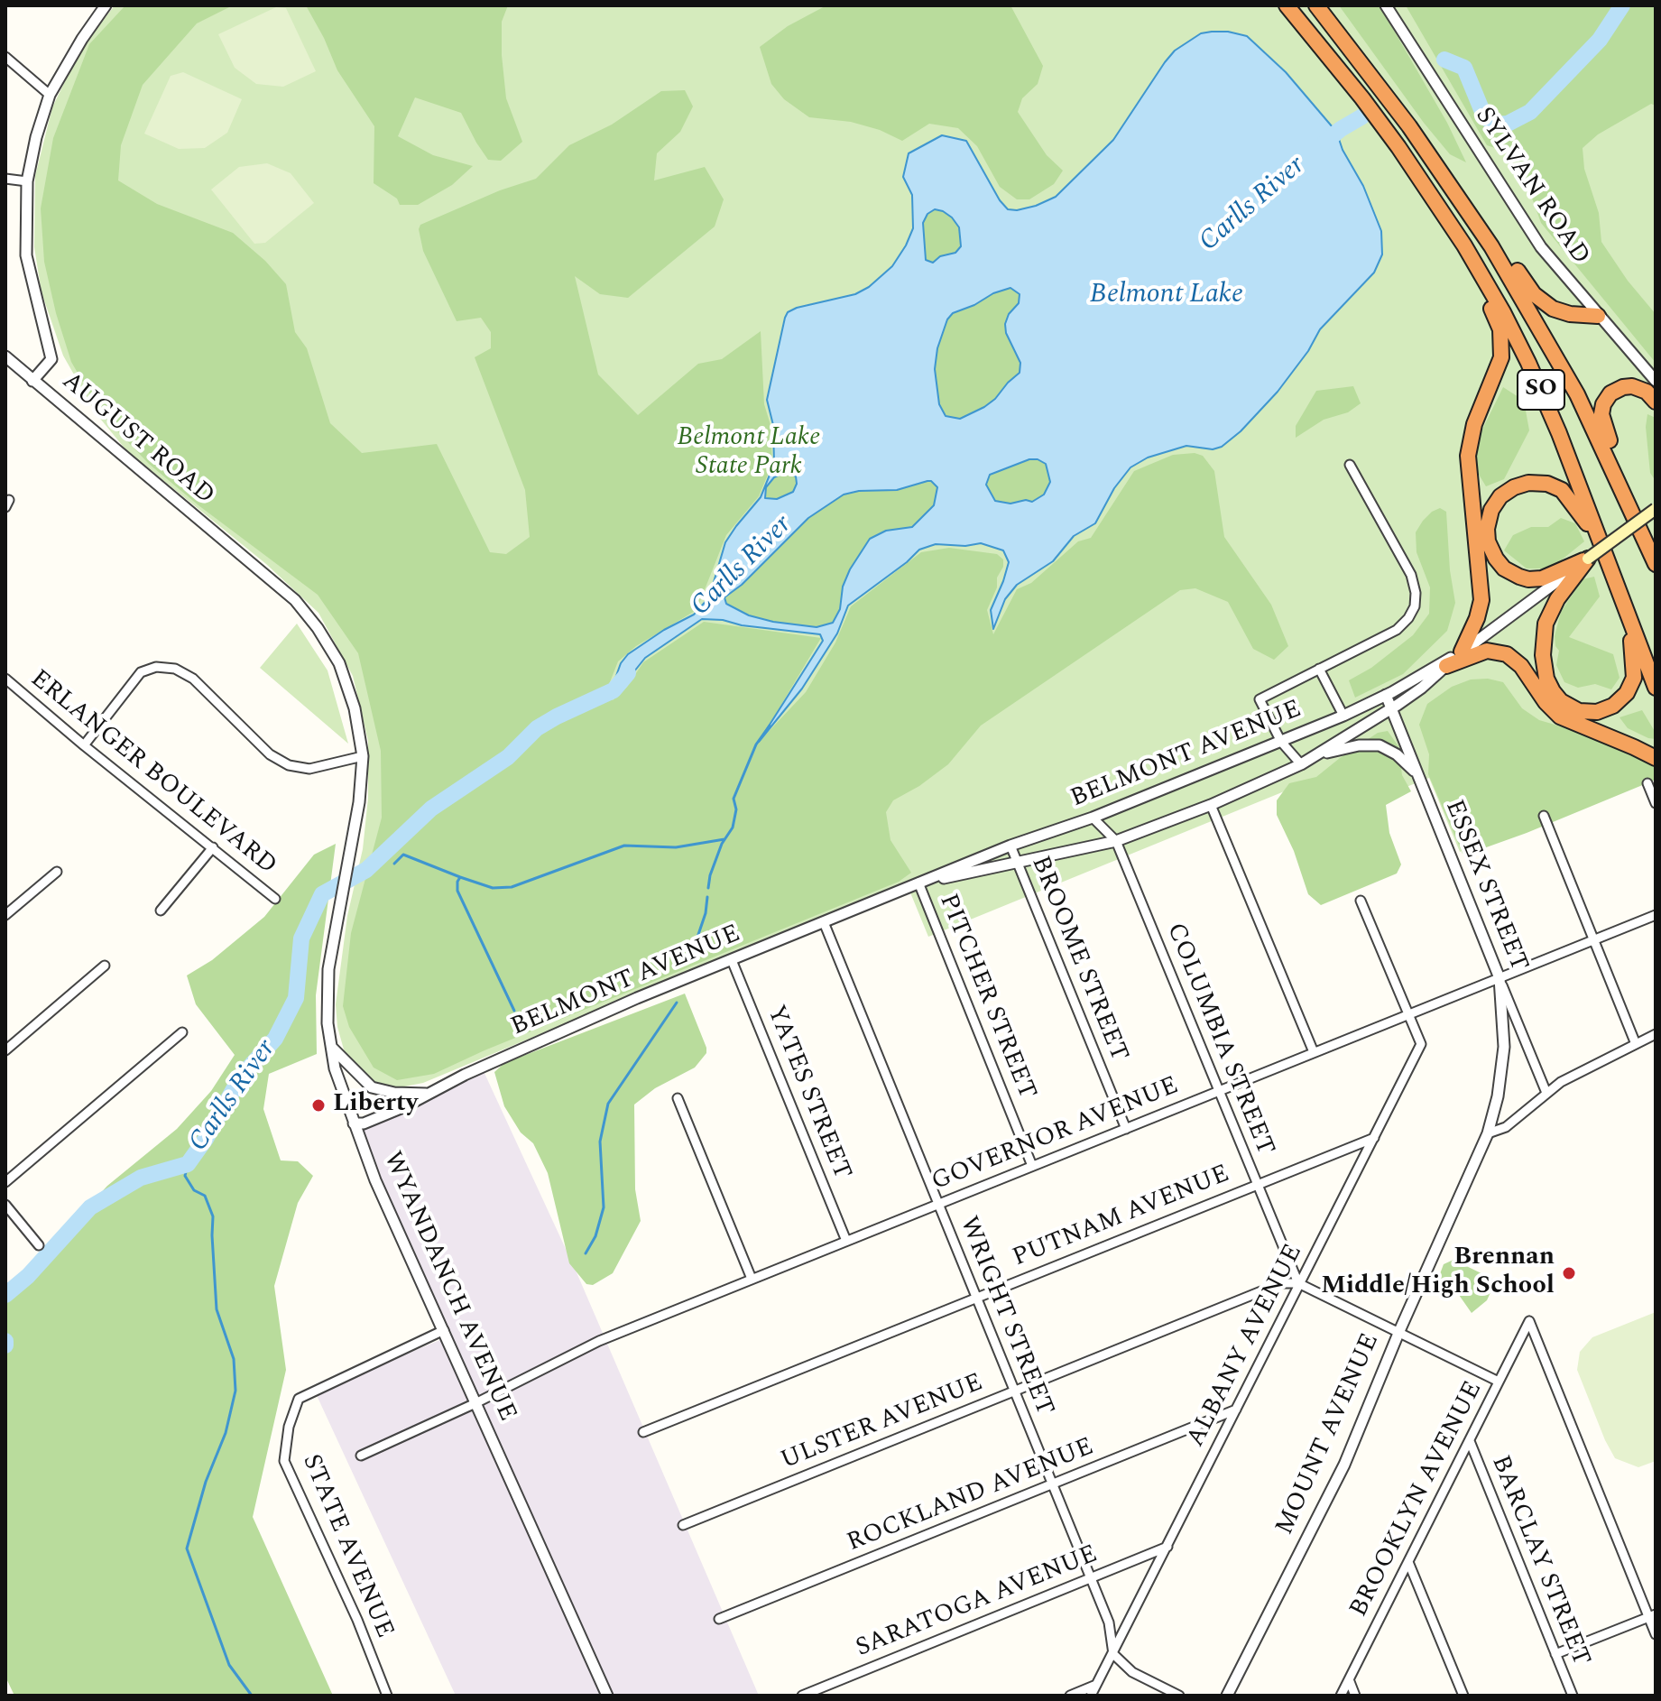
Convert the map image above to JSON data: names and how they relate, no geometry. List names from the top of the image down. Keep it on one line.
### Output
{"streets":{"highway":["SO"],"main road":["BELMONT AVENUE"],"street":["SYLVAN ROAD","AUGUST ROAD","ERLANGER BOULEVARD","ESSEX STREET","BROOME STREET","PITCHER STREET","COLUMBIA STREET","YATES STREET","GOVERNOR AVENUE","PUTNAM AVENUE","WYANDANCH AVENUE","WRIGHT STREET","ALBANY AVENUE","ULSTER AVENUE","MOUNT AVENUE","ROCKLAND AVENUE","BROOKLYN AVENUE","STATE AVENUE","BARCLAY STREET","SARATOGA AVENUE"]},"crossings":[["AUGUST ROAD","WYANDANCH AVENUE"],["BELMONT AVENUE","ESSEX STREET"],["BELMONT AVENUE","BROOME STREET"],["BELMONT AVENUE","PITCHER STREET"],["BELMONT AVENUE","COLUMBIA STREET"],["BELMONT AVENUE","YATES STREET"],["BELMONT AVENUE","WYANDANCH AVENUE"],["BELMONT AVENUE","WRIGHT STREET"],["ESSEX STREET","GOVERNOR AVENUE"],["ESSEX STREET","MOUNT AVENUE"],["BROOME STREET","GOVERNOR AVENUE"],["PITCHER STREET","GOVERNOR AVENUE"],["COLUMBIA STREET","GOVERNOR AVENUE"],["COLUMBIA STREET","PUTNAM AVENUE"],["COLUMBIA STREET","ALBANY AVENUE"],["COLUMBIA STREET","ULSTER AVENUE"],["YATES STREET","GOVERNOR AVENUE"],["GOVERNOR AVENUE","WYANDANCH AVENUE"],["GOVERNOR AVENUE","WRIGHT STREET"],["GOVERNOR AVENUE","ALBANY AVENUE"],["GOVERNOR AVENUE","MOUNT AVENUE"],["PUTNAM AVENUE","WRIGHT STREET"],["PUTNAM AVENUE","ALBANY AVENUE"],["WYANDANCH AVENUE","STATE AVENUE"],["WRIGHT STREET","ALBANY AVENUE"],["WRIGHT STREET","ULSTER AVENUE"],["WRIGHT STREET","ROCKLAND AVENUE"],["WRIGHT STREET","SARATOGA AVENUE"],["ALBANY AVENUE","ULSTER AVENUE"],["ALBANY AVENUE","ROCKLAND AVENUE"],["ALBANY AVENUE","SARATOGA AVENUE"],["BROOKLYN AVENUE","BARCLAY STREET"]],"water":["Carlls River","Belmont Lake"],"parks":["Belmont Lake State Park"],"places":["Liberty","Brennan Middle/High School"]}
